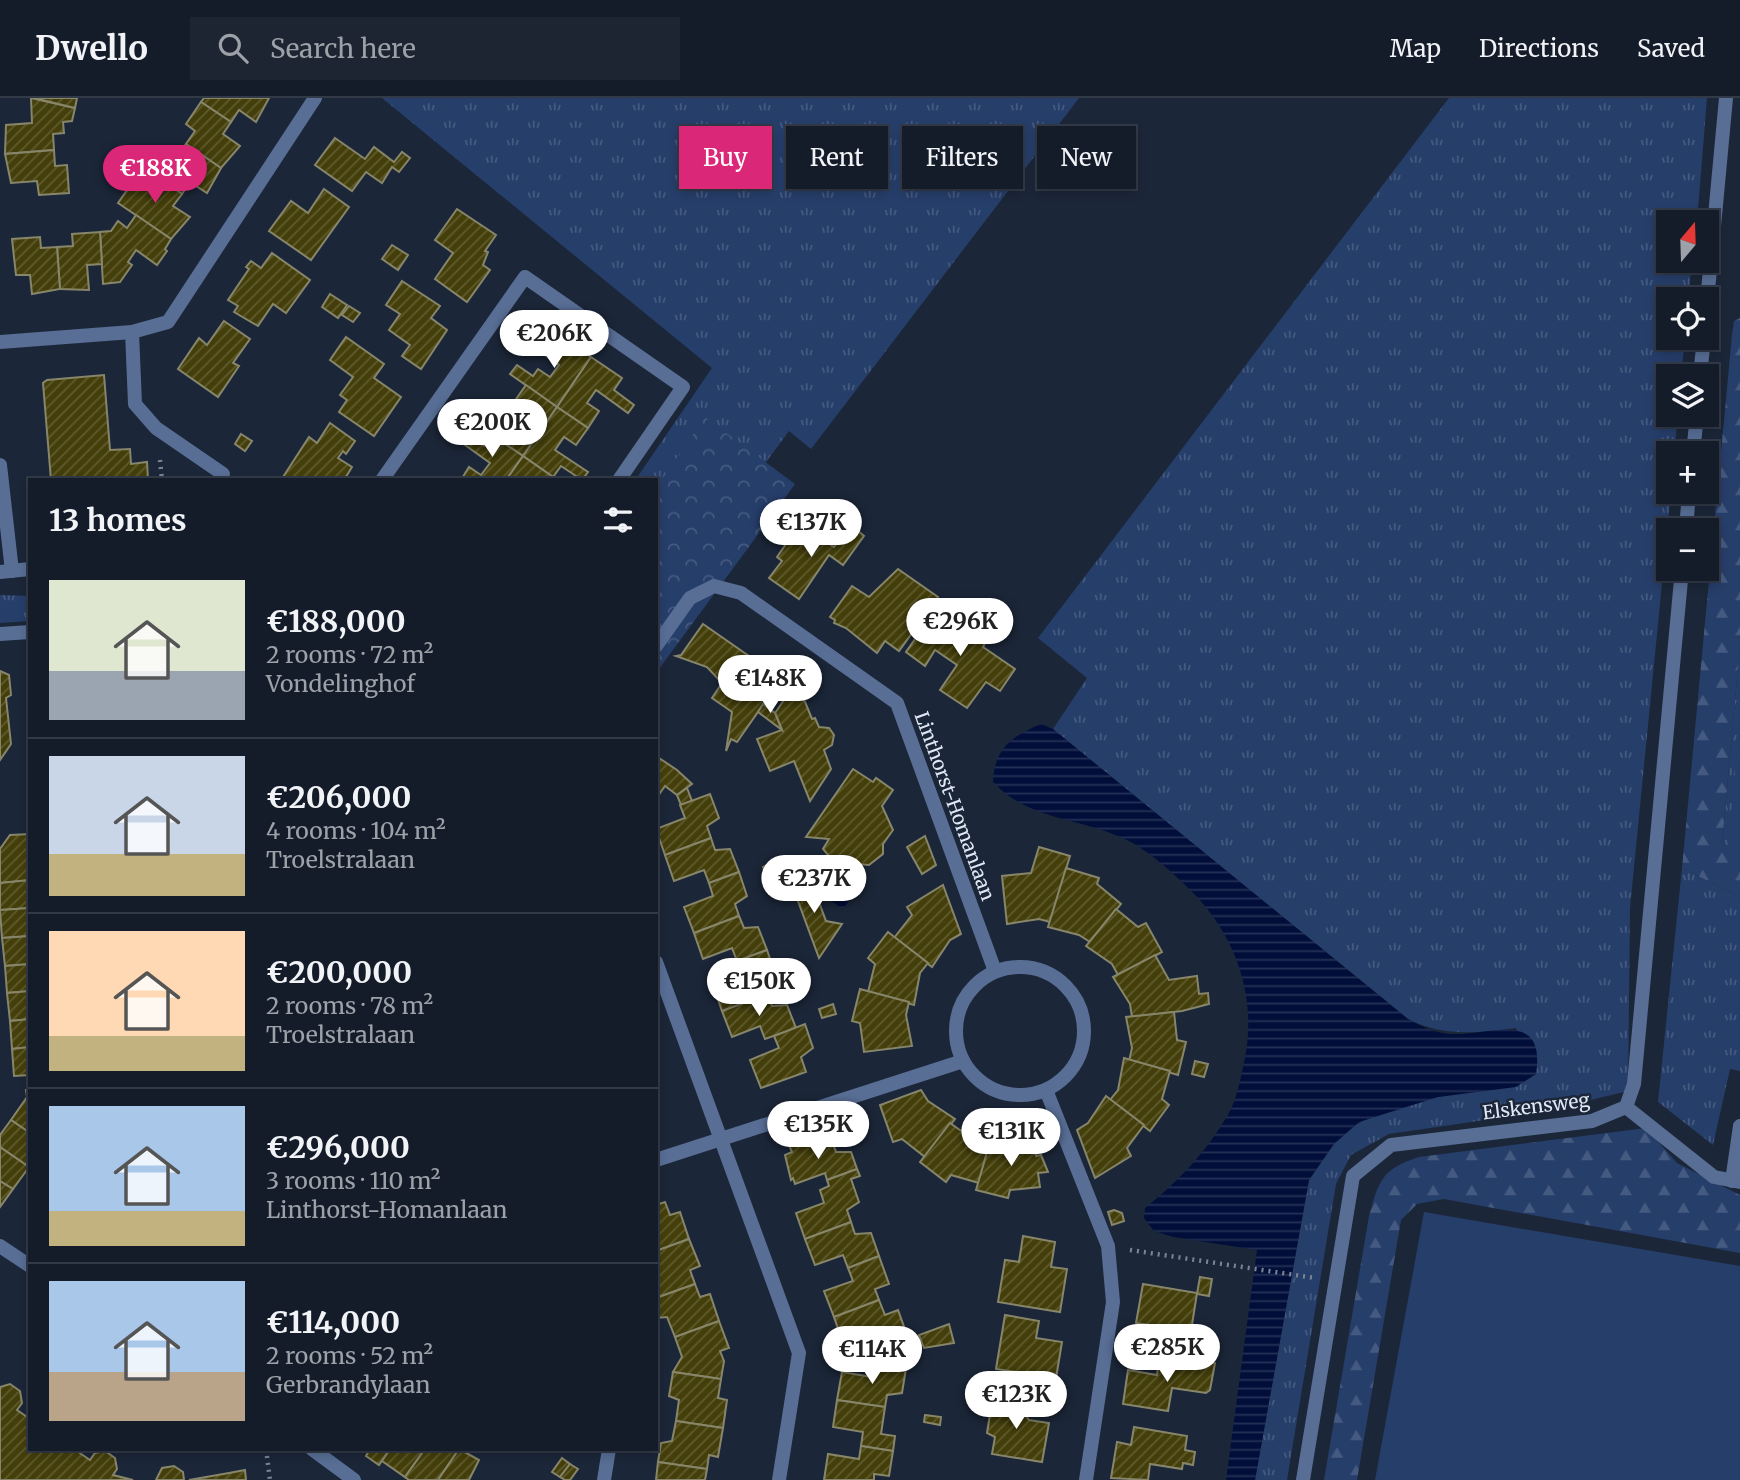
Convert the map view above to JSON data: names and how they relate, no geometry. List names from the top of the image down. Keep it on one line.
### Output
{"streets":{"street":["Linthorst-Homanlaan","Elskensweg"]},"north":"top","page":{"header":"Dwello","search":"Search here","nav":["Map","Directions","Saved"],"chip":["Buy","Rent","Filters","New"],"price":["€188K","€206K","€200K","€137K","€296K","€148K","€237K","€150K","€135K","€131K","€285K","€114K","€123K"],"map_buttons":["+","−"],"heading":"13 homes","list":[{"name":"€188,000","note":"2 rooms · 72 m² · Vondelinghof"},{"name":"€206,000","note":"4 rooms · 104 m² · Troelstralaan"},{"name":"€200,000","note":"2 rooms · 78 m² · Troelstralaan"},{"name":"€296,000","note":"3 rooms · 110 m² · Linthorst-Homanlaan"},{"name":"€114,000","note":"2 rooms · 52 m² · Gerbrandylaan"}]}}
